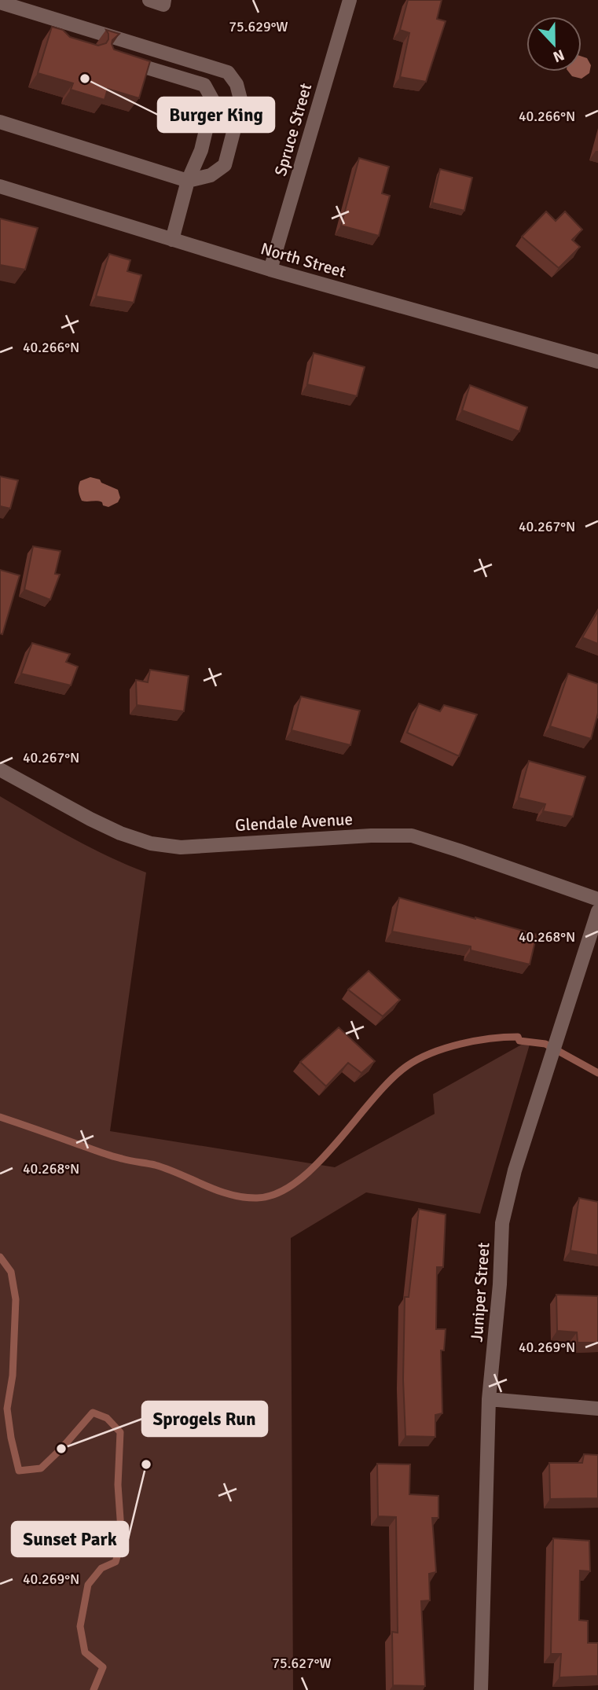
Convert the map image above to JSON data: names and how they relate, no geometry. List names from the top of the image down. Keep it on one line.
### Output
{"streets":{"street":["Spruce Street","North Street","Glendale Avenue","Juniper Street"]},"crossings":[["Spruce Street","North Street"]],"places":["Burger King","Sprogels Run","Sunset Park"],"north":"bottom","coordinates":["75.629°W","40.266°N","40.267°N","40.268°N","40.269°N","75.627°W"]}
